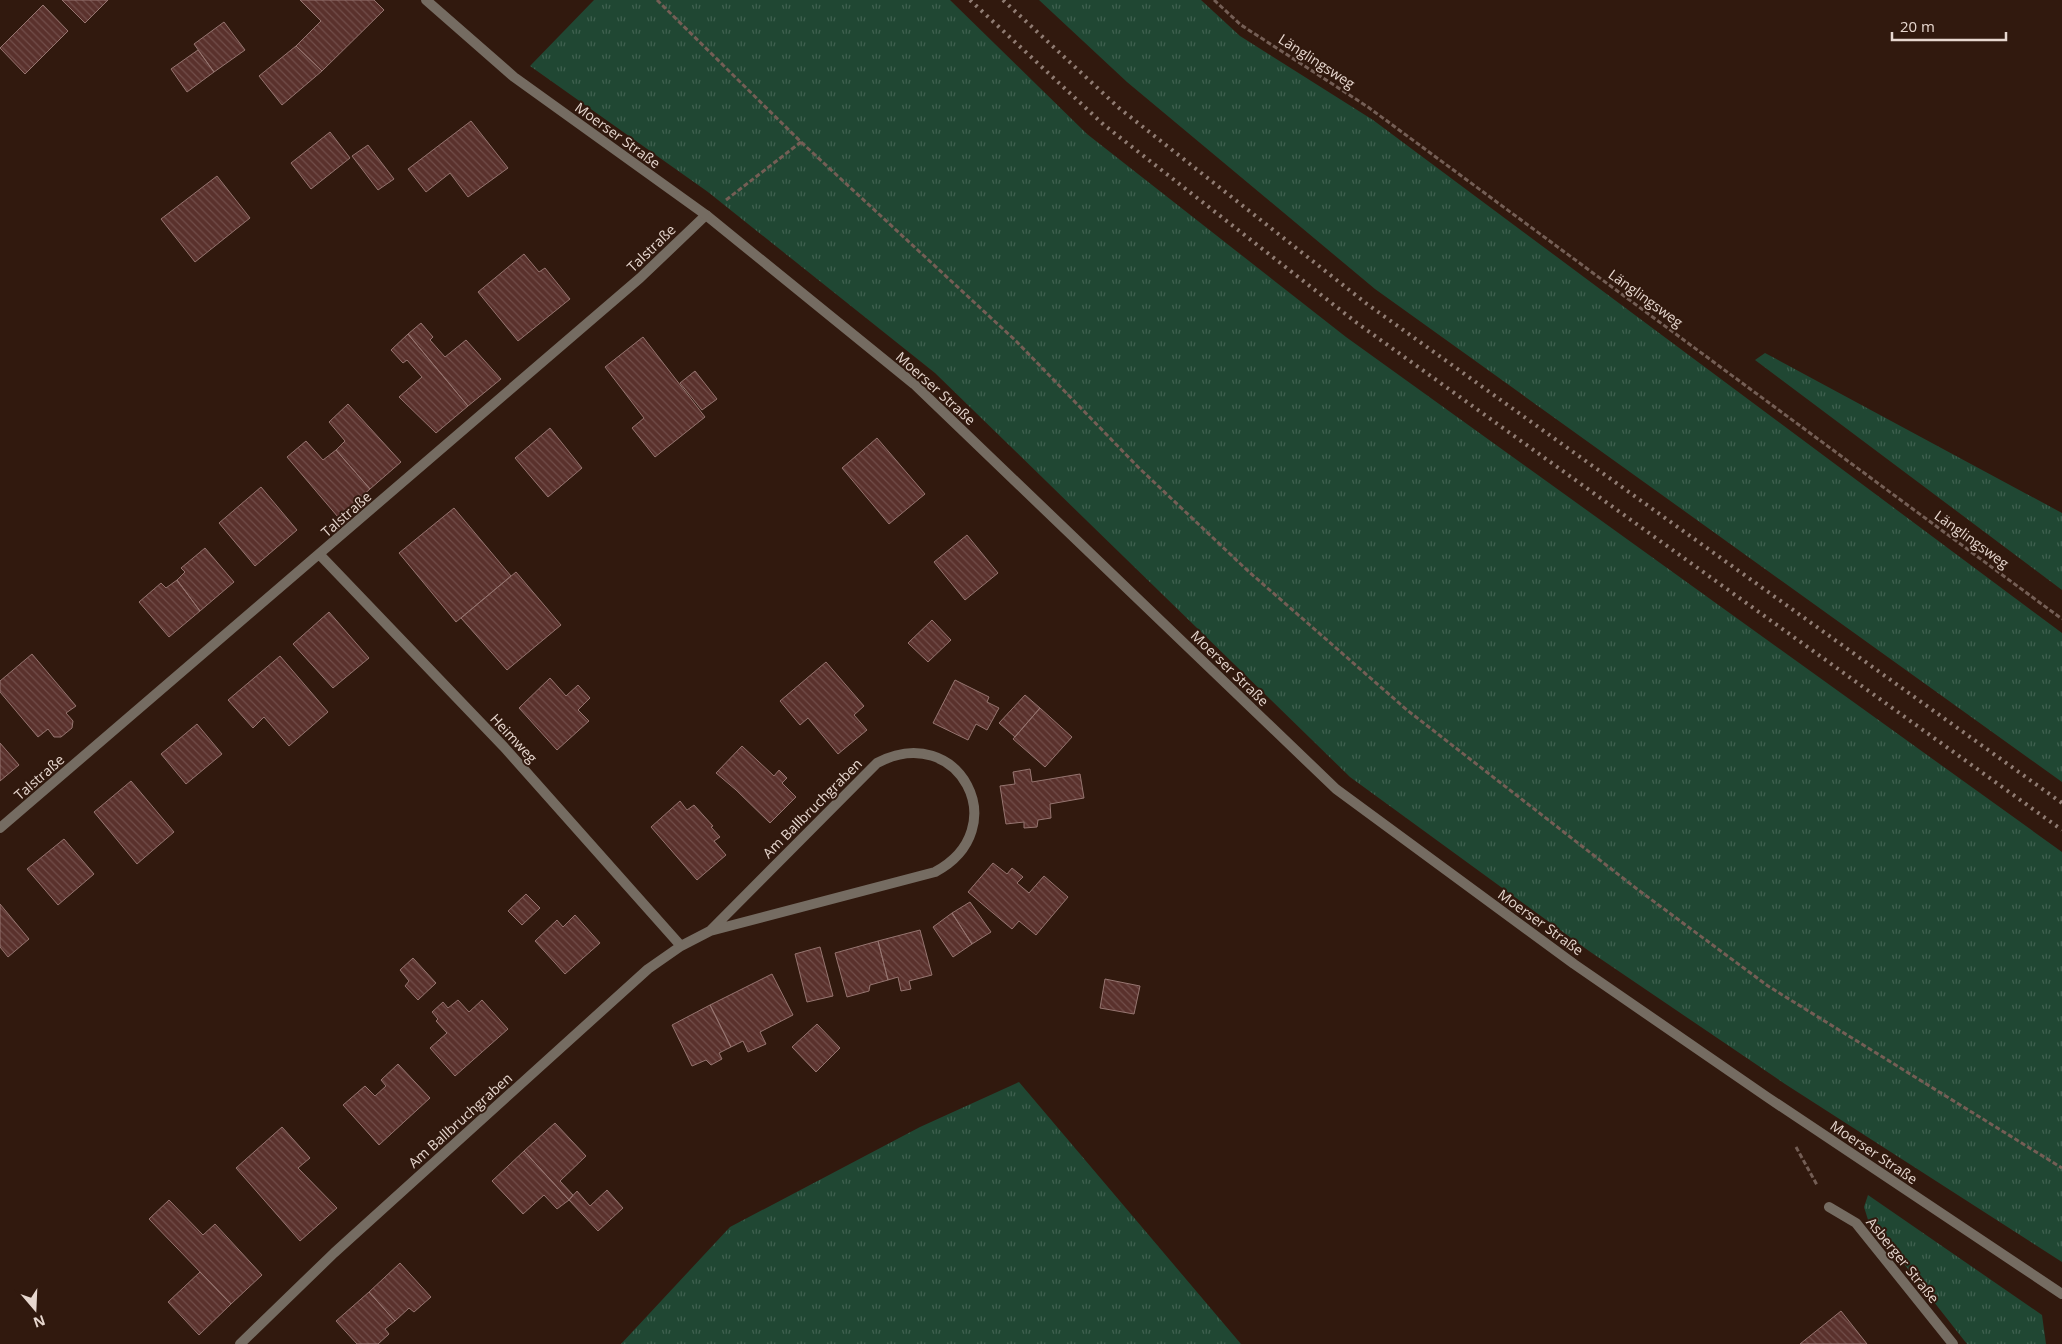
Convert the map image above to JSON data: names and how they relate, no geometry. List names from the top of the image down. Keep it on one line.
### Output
{"streets":{"street":["Moerser Straße","Talstraße","Heimweg","Am Ballbruchgraben","Asberger Straße"],"path":["Länglingsweg"]},"crossings":[["Moerser Straße","Talstraße"],["Talstraße","Heimweg"],["Heimweg","Am Ballbruchgraben"]],"scale_bar":"20 m","north":"bottom"}
